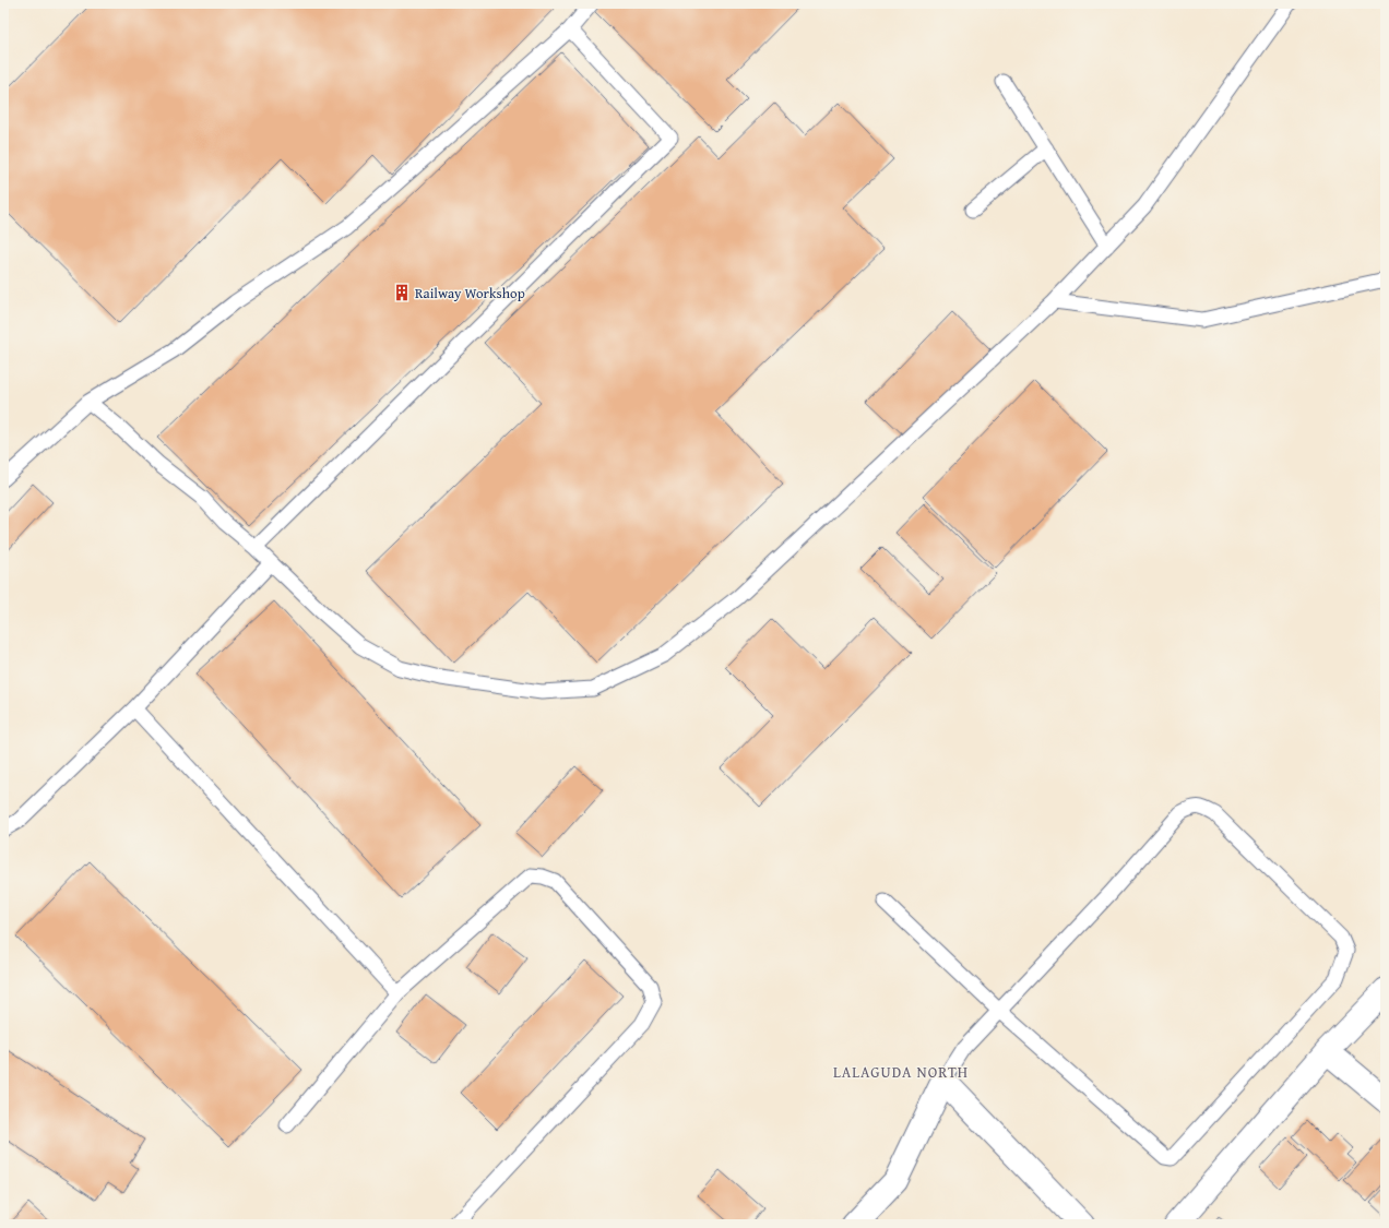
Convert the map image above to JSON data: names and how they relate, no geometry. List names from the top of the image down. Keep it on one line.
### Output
{"districts":["LALAGUDA NORTH"],"places":{"building":["Railway Workshop"]}}
